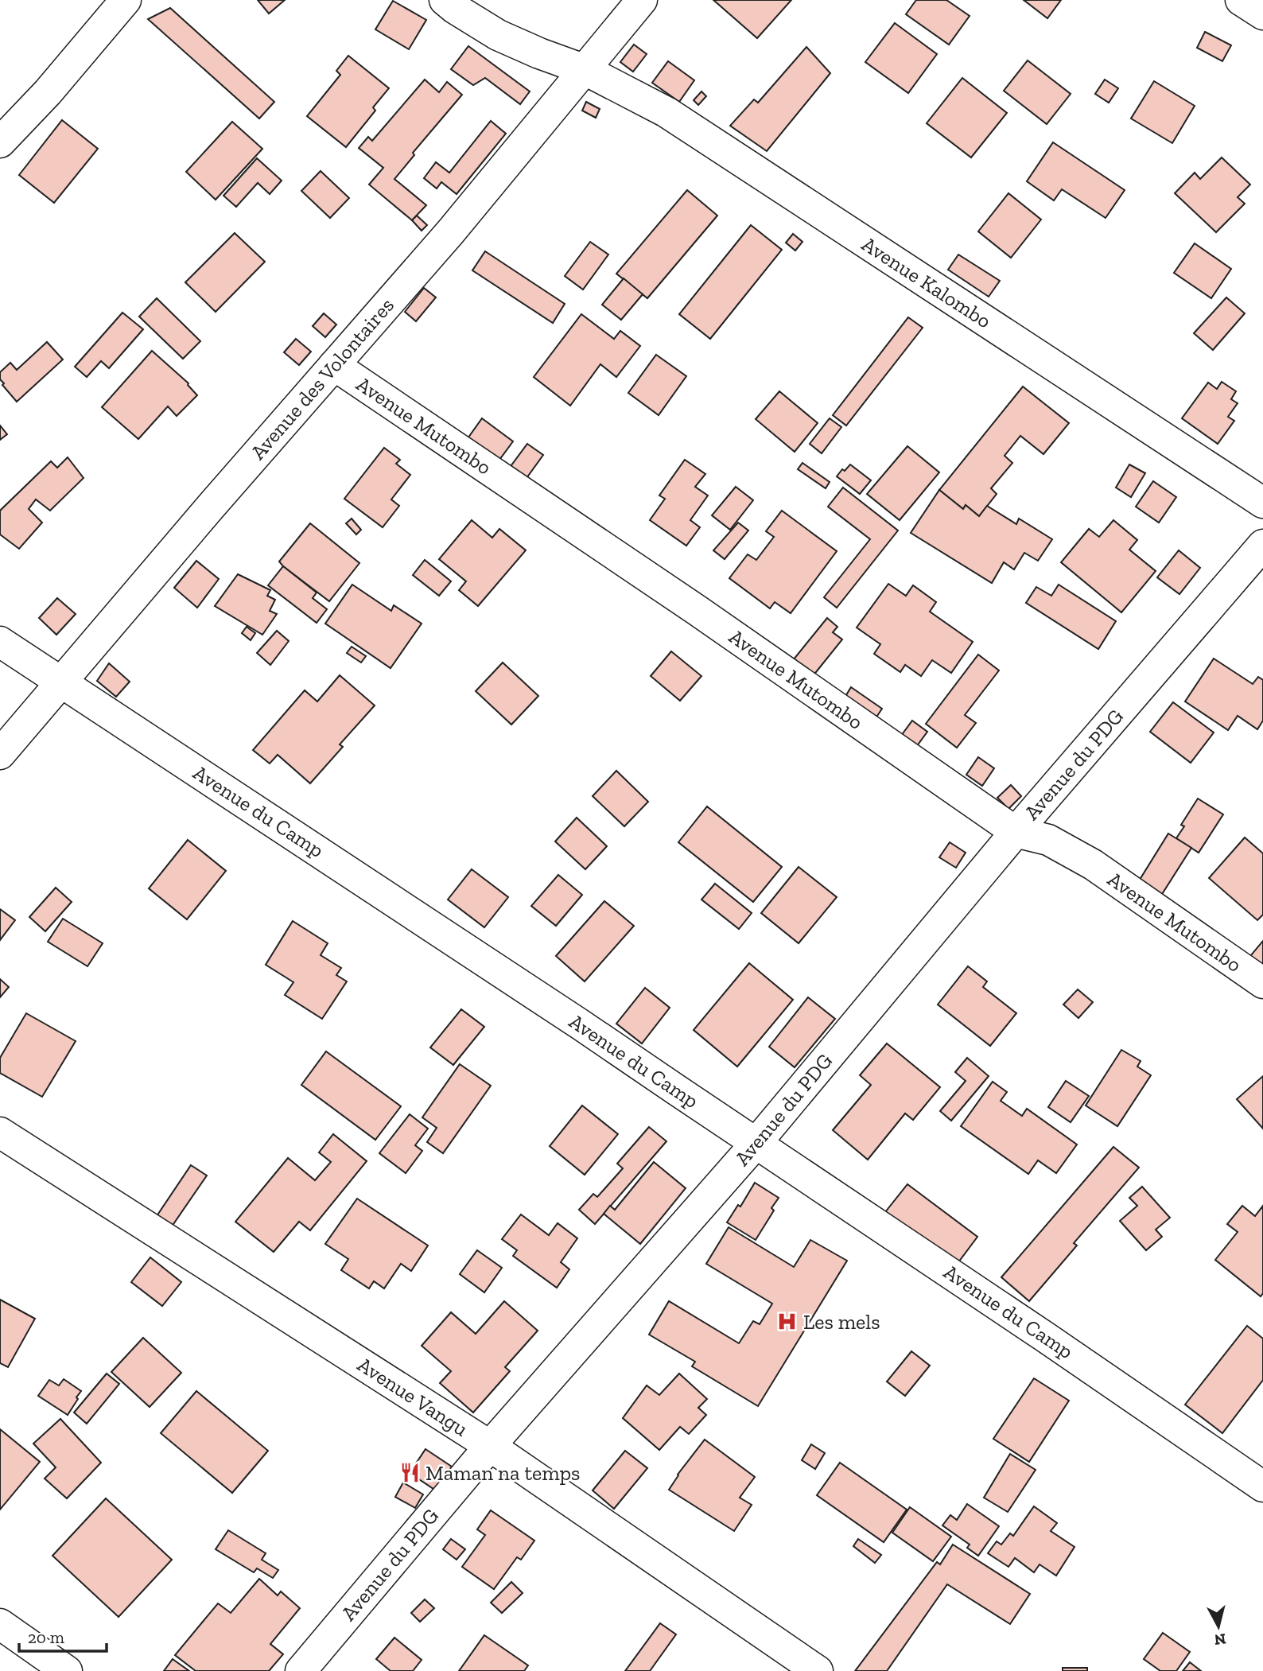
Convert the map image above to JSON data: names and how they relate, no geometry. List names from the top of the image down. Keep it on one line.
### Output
{"streets":{"street":["Avenue Kalombo","Avenue des Volontaires","Avenue Mutombo","Avenue du PDG","Avenue du Camp","Avenue Vangu"]},"crossings":[["Avenue Kalombo","Avenue des Volontaires"],["Avenue des Volontaires","Avenue Mutombo"],["Avenue des Volontaires","Avenue du Camp"],["Avenue Mutombo","Avenue du PDG"],["Avenue du PDG","Avenue du Camp"],["Avenue du PDG","Avenue Vangu"]],"places":{"hospital":["Les mels"],"restaurant":["Maman na temps"]},"scale_bar":"20 m","north":"bottom"}
